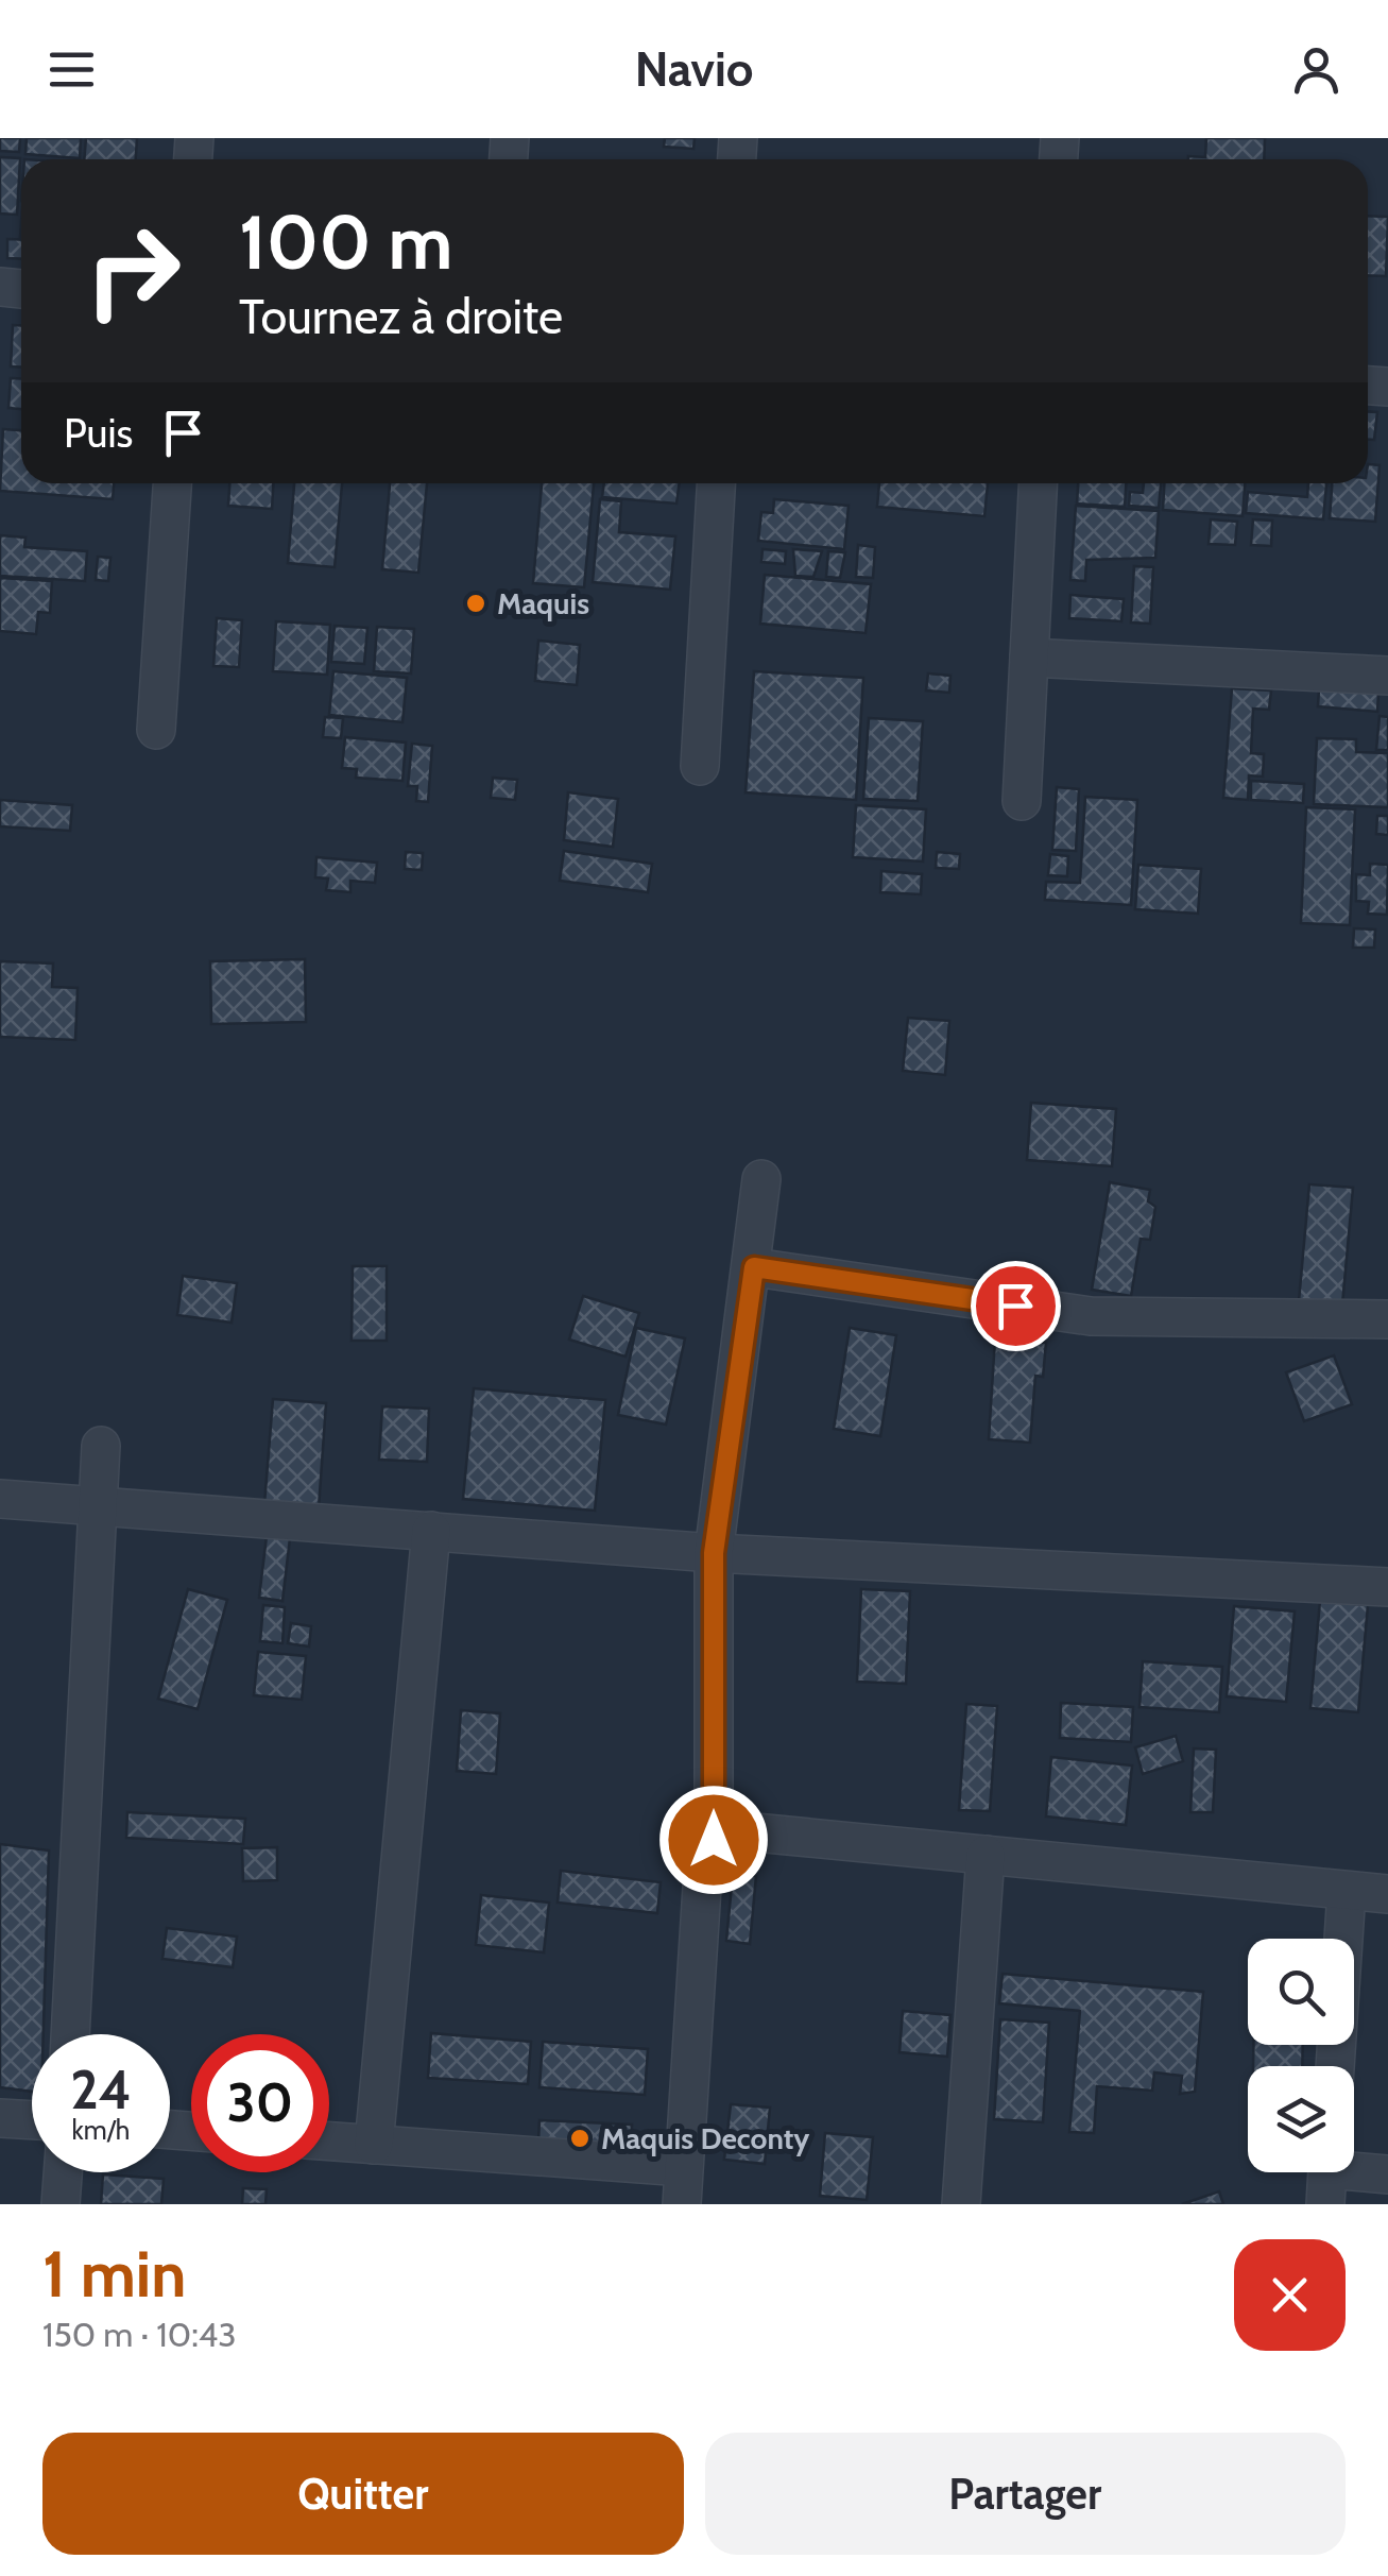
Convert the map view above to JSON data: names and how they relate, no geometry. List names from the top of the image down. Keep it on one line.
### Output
{"places":["Maquis","Maquis Deconty"],"page":{"header":"Navio","turn":["100 m","Tournez à droite"],"then":"Puis","speed":"24 km/h","limit":"30","heading":["1 min","150 m · 10:43"],"buttons":["Quitter","Partager"]}}
